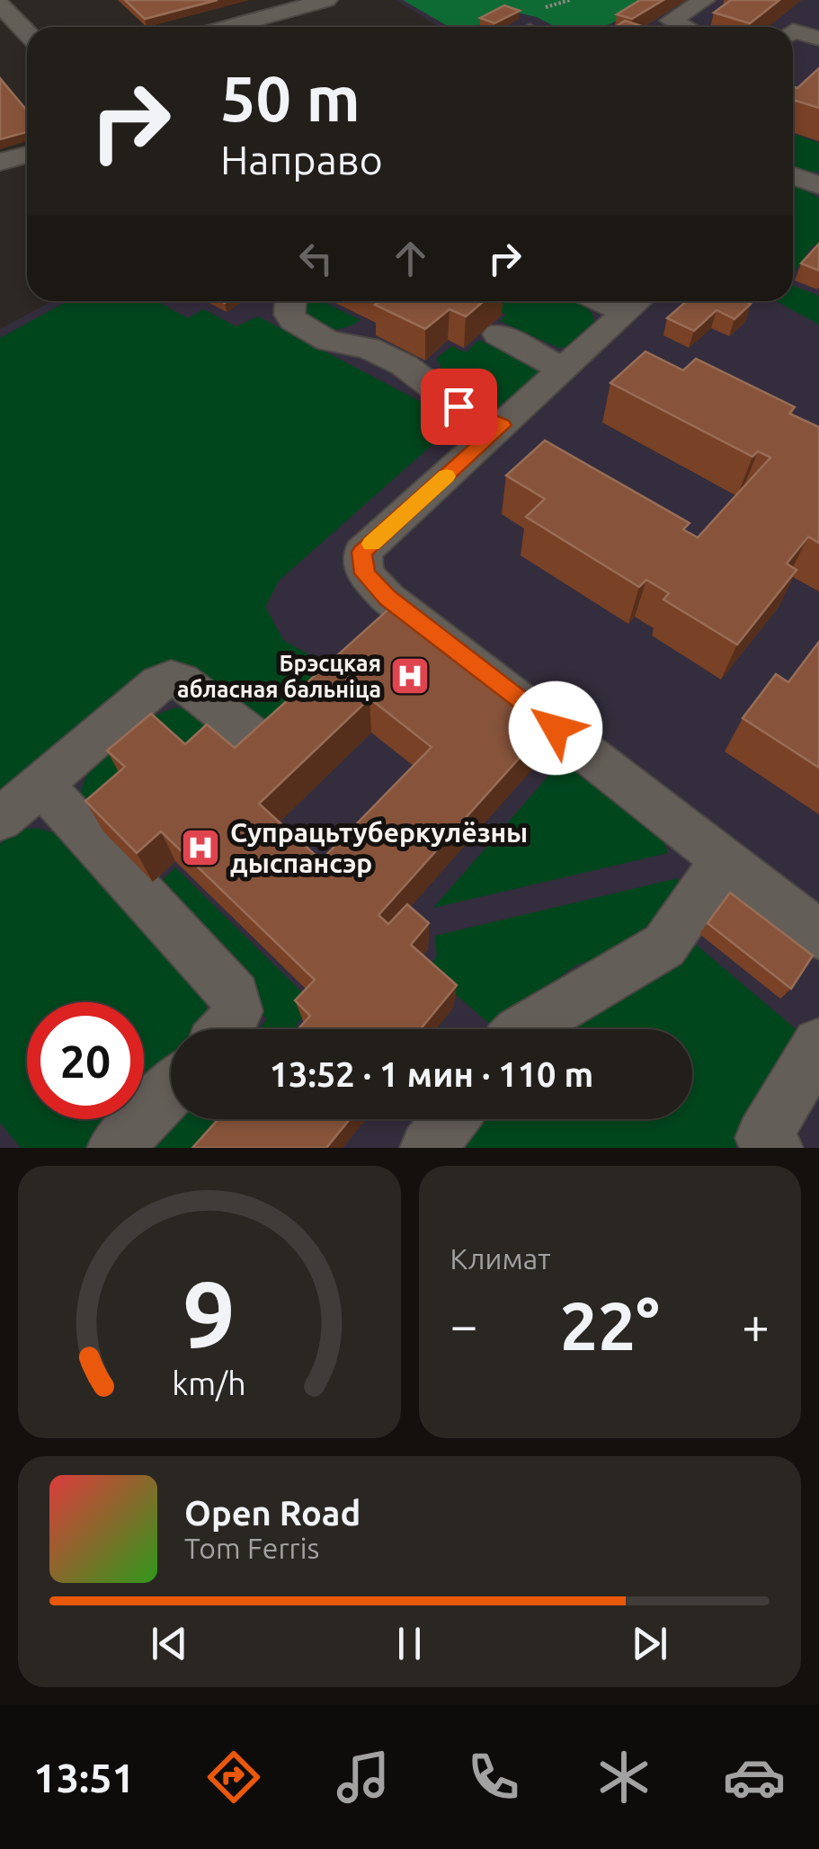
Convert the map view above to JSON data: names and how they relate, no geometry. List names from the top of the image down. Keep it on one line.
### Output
{"places":{"hospital":["Брэсцкая абласная бальніца","Супрацьтуберкулёзны дыспансэр"]},"page":{"turn":["50 m","Направо"],"limit":"20","trip":"13:52 · 1 мин · 110 m","tile":"Климат","heat":["−","22°","+"],"song":["Open Road","Tom Ferris"],"tabs":"13:51","gauge":["9","km/h"]}}
